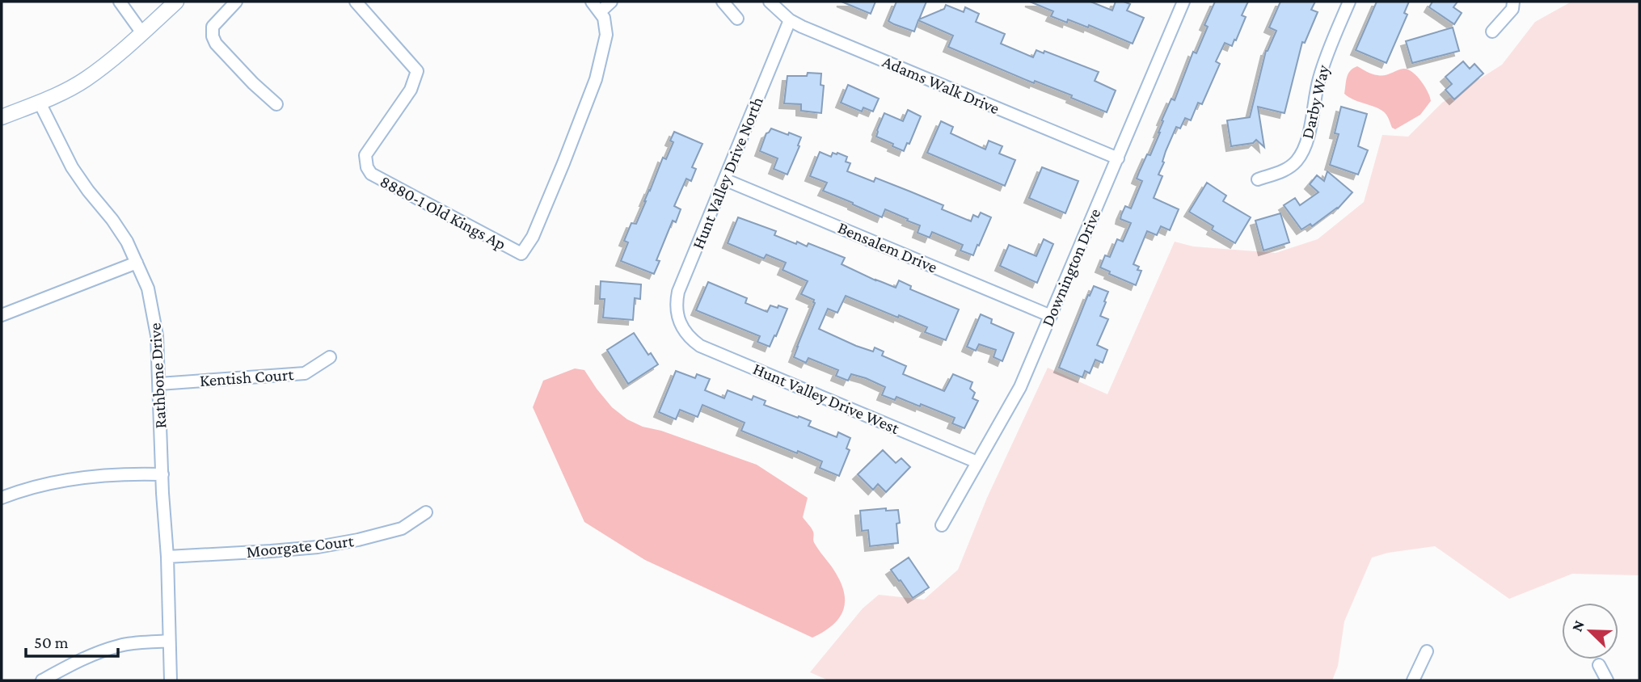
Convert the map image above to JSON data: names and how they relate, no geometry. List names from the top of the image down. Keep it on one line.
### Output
{"streets":{"street":["Adams Walk Drive","Darby Way","Hunt Valley Drive North","8880-1 Old Kings Ap","Bensalem Drive","Downington Drive","Rathbone Drive","Kentish Court","Hunt Valley Drive West","Moorgate Court"]},"crossings":[["Adams Walk Drive","Hunt Valley Drive North"],["Adams Walk Drive","Downington Drive"],["Hunt Valley Drive North","Bensalem Drive"],["Hunt Valley Drive North","Hunt Valley Drive West"],["Bensalem Drive","Downington Drive"],["Downington Drive","Hunt Valley Drive West"],["Rathbone Drive","Kentish Court"],["Rathbone Drive","Moorgate Court"]],"scale_bar":"50 m","north":"top left"}
